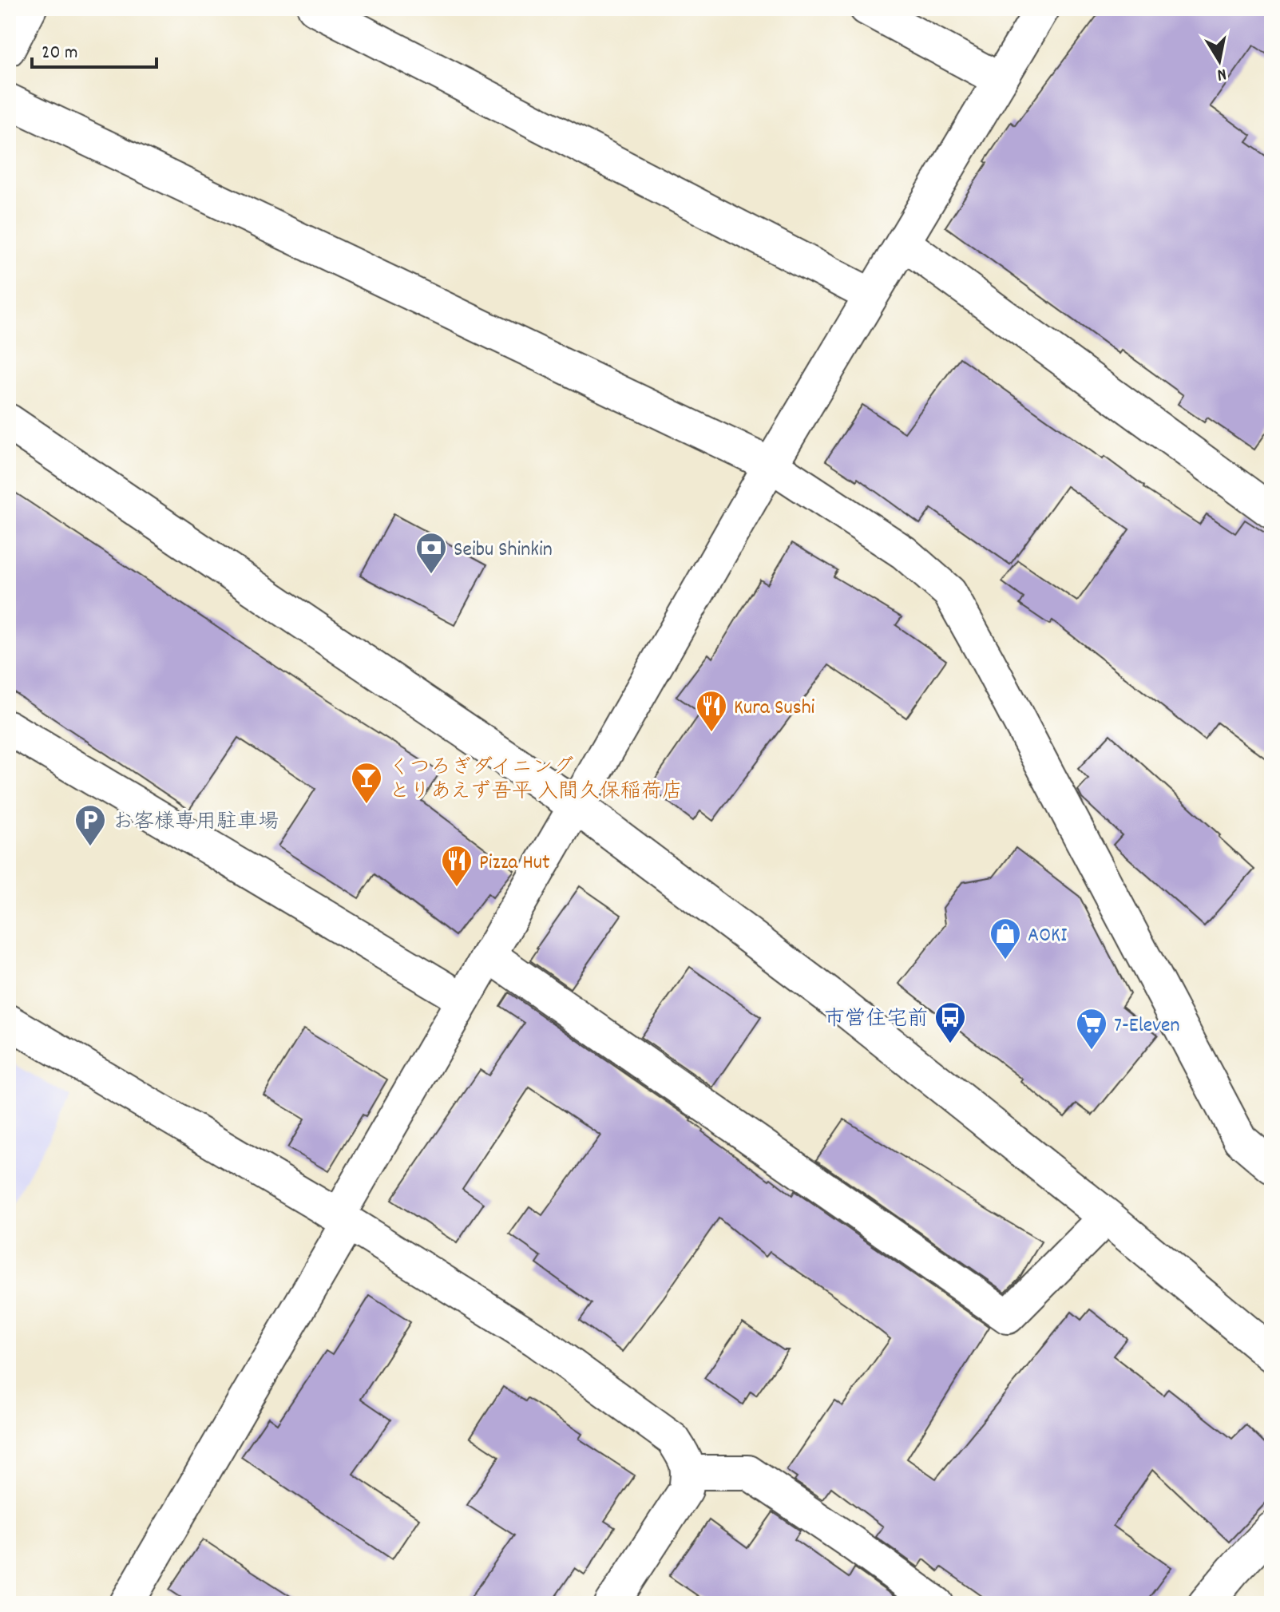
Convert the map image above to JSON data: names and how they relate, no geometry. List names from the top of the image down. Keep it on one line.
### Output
{"places":{"bank":["Seibu Shinkin"],"restaurant":["Kura Sushi","Pizza Hut"],"bar":["くつろぎダイニング とりあえず吾平 入間久保稲荷店"],"parking":["お客様専用駐車場"],"shop":["AOKI"],"bus stop":["市営住宅前"],"supermarket":["7-Eleven"]},"scale_bar":"20 m","north":"bottom"}
